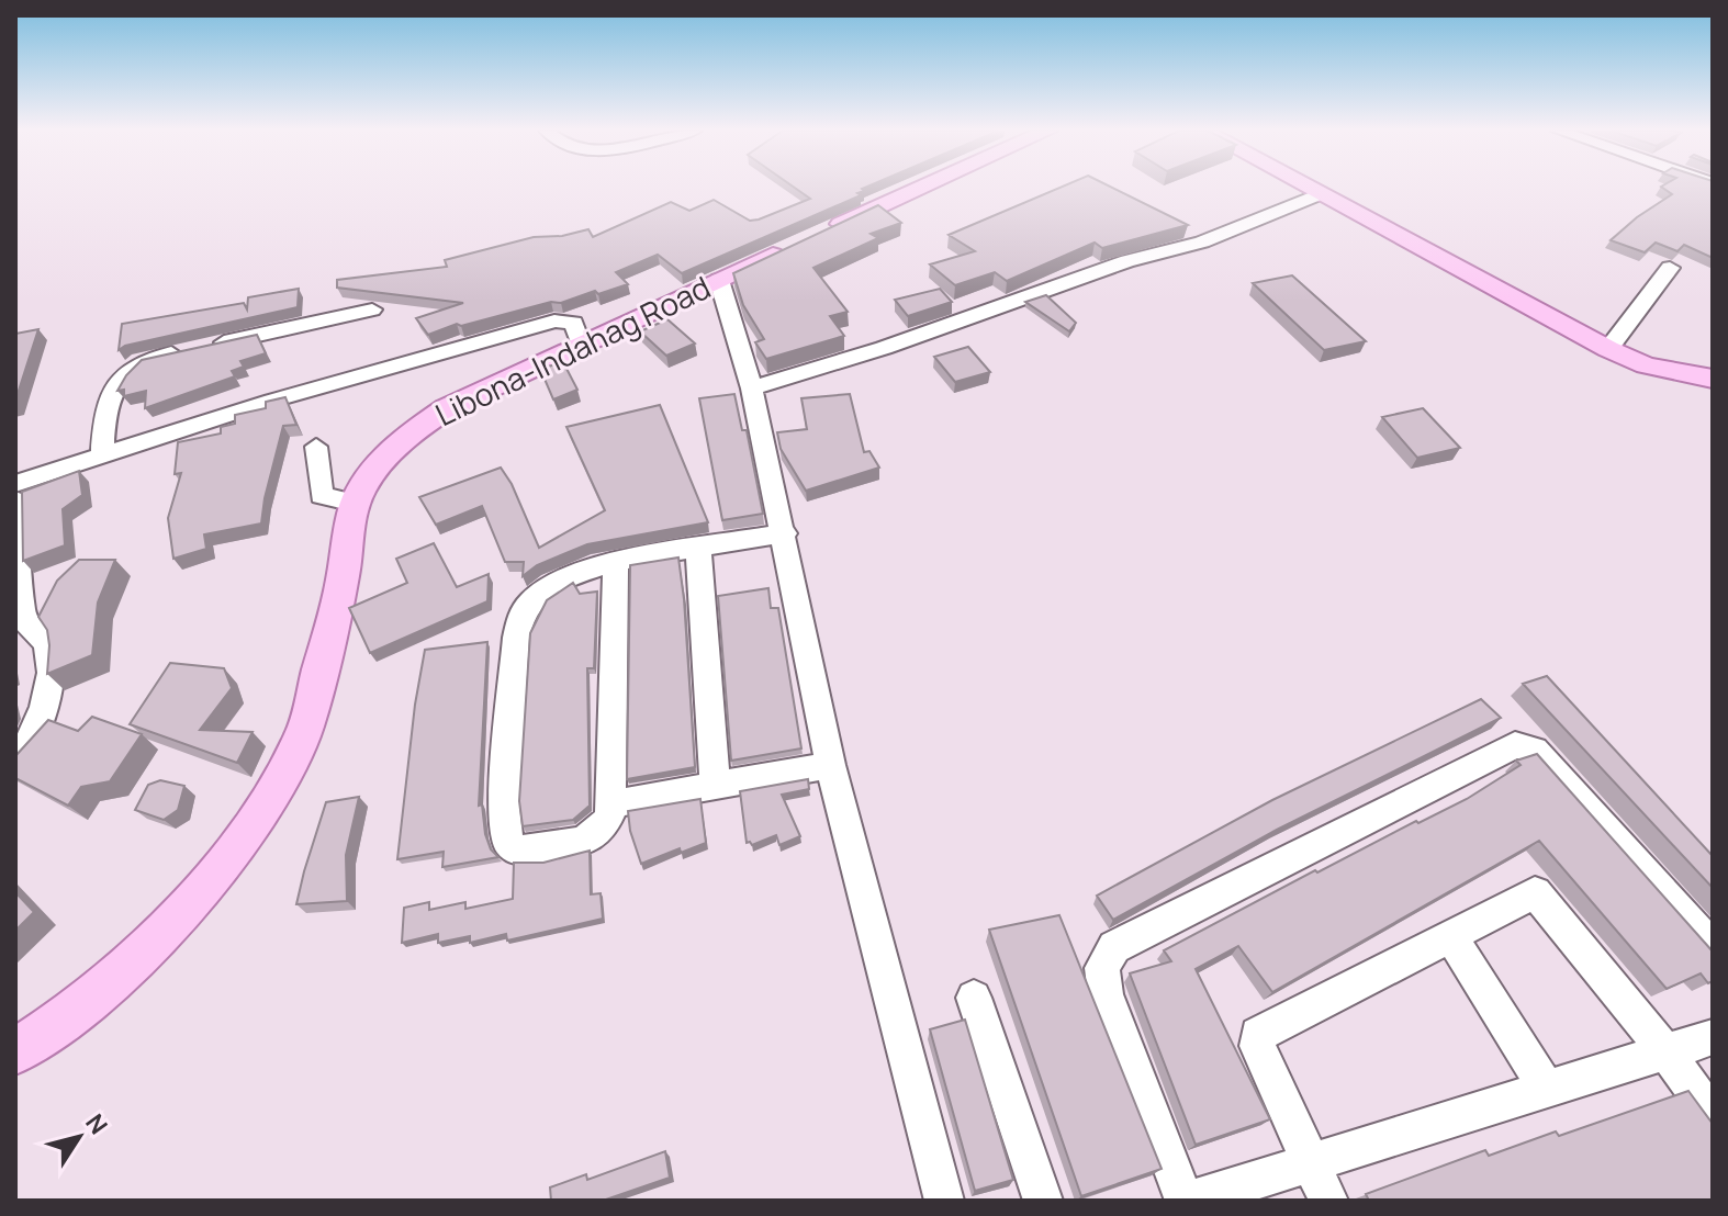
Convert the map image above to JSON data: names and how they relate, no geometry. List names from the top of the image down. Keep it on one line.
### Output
{"streets":{"main road":["Libona-Indahag Road"]},"north":"top right"}
